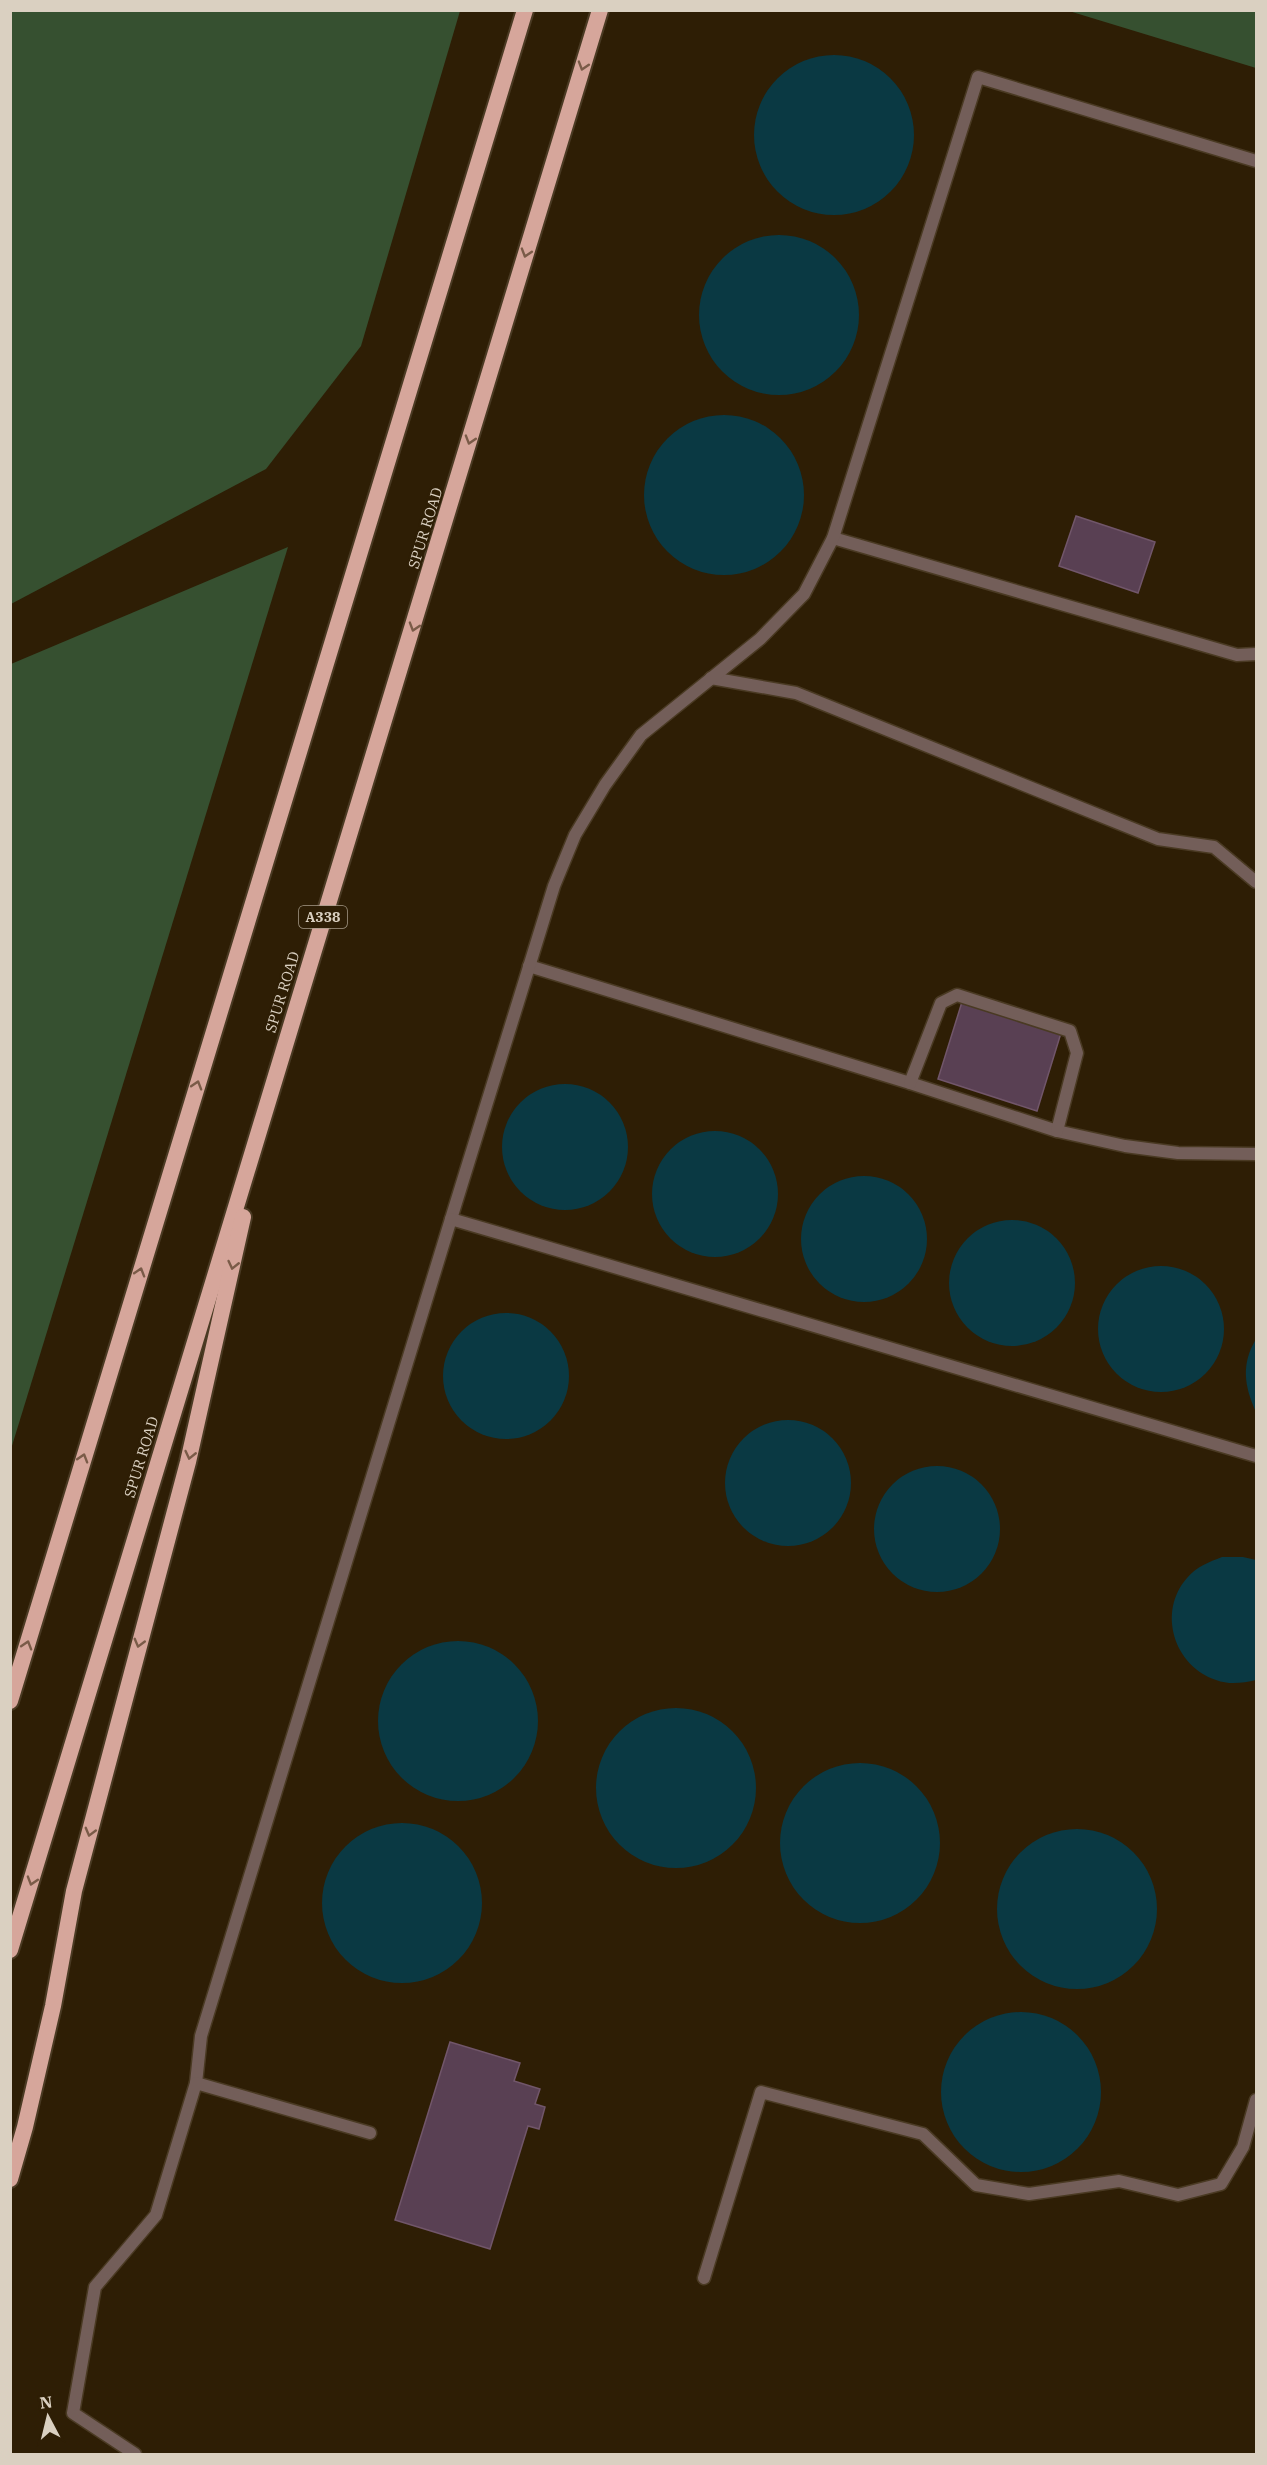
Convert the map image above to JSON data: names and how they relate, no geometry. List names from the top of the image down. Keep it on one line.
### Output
{"streets":{"highway":["SPUR ROAD","A338"]},"north":"top"}
